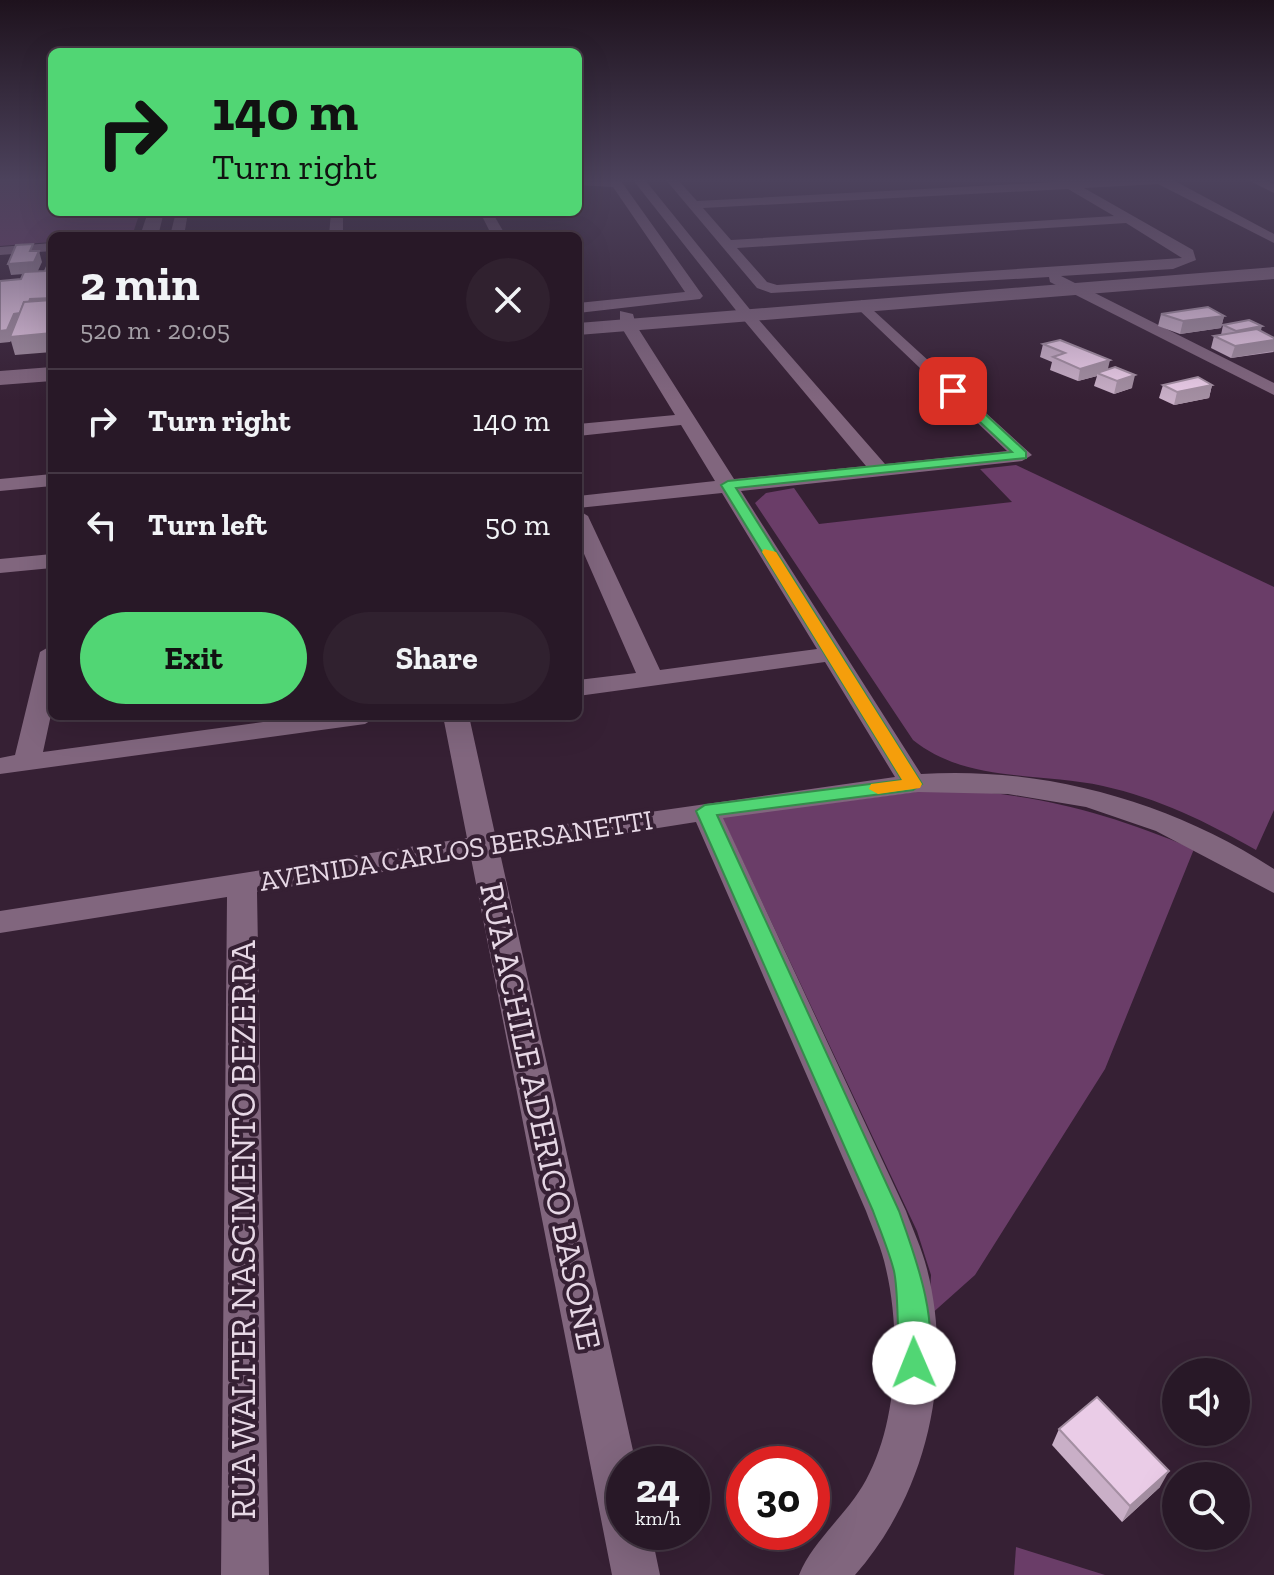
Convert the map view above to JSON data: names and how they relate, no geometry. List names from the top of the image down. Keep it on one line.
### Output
{"streets":{"street":["AVENIDA CARLOS BERSANETTI","RUA ACHILE ADERICO BASONE","RUA WALTER NASCIMENTO BEZERRA"]},"crossings":[["AVENIDA CARLOS BERSANETTI","RUA ACHILE ADERICO BASONE"],["AVENIDA CARLOS BERSANETTI","RUA WALTER NASCIMENTO BEZERRA"]],"page":{"turn":["140 m","Turn right"],"heading":["2 min","520 m · 20:05"],"list":[{"name":"Turn right","value":"140 m"},{"name":"Turn left","value":"50 m"}],"buttons":["Exit","Share"],"speed":"24 km/h","limit":"30"}}
